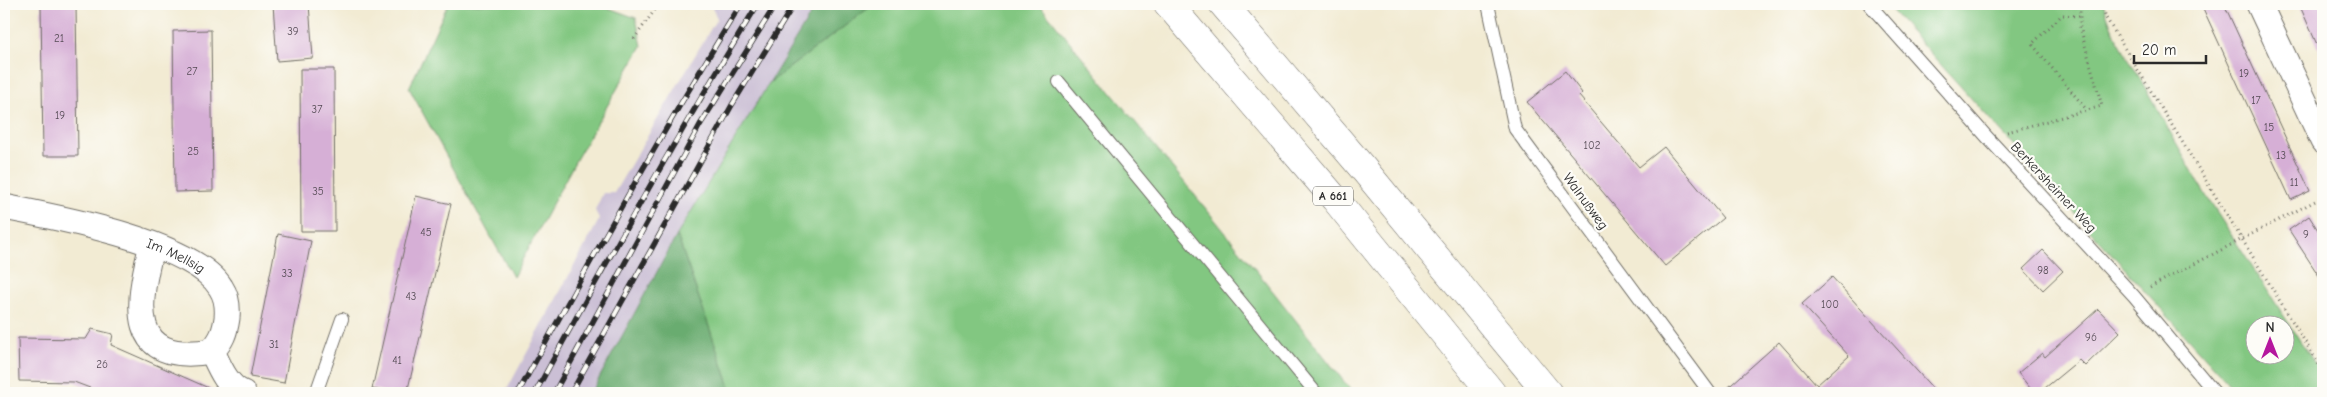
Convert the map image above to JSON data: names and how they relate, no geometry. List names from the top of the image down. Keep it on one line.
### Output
{"streets":{"highway":["A 661"],"street":["Im Mellsig"],"lane":["Berkersheimer Weg","Walnußweg"]},"house_numbers":["39","21","27","19","17","37","19","15","102","25","13","11","35","45","9","98","33","43","100","96","31","41","26"],"scale_bar":"20 m","north":"top"}
